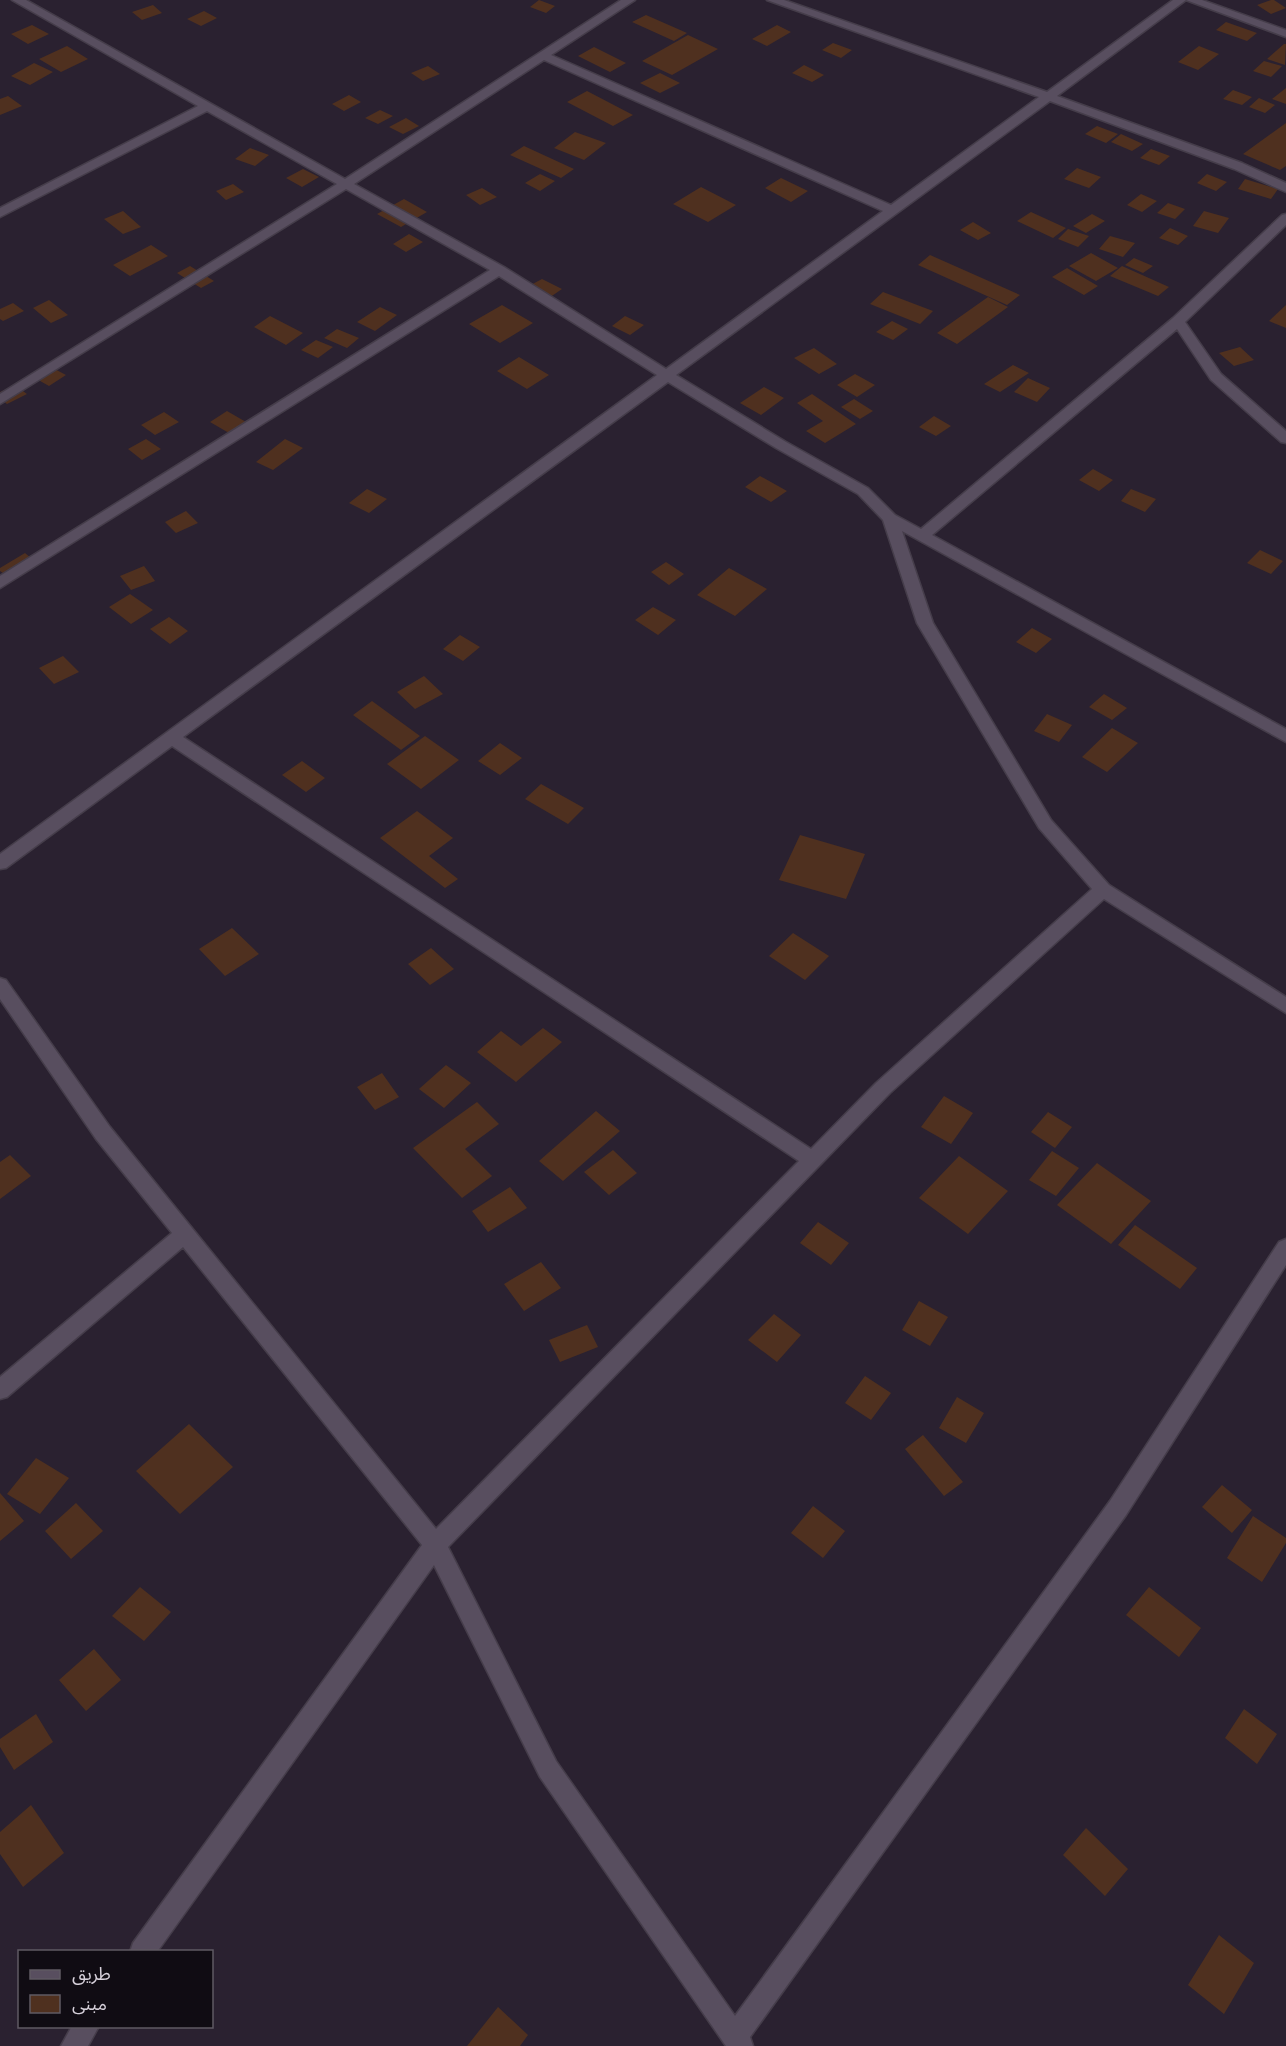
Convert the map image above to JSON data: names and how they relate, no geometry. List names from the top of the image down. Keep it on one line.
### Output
{"legend":["طريق","مبنى"]}
